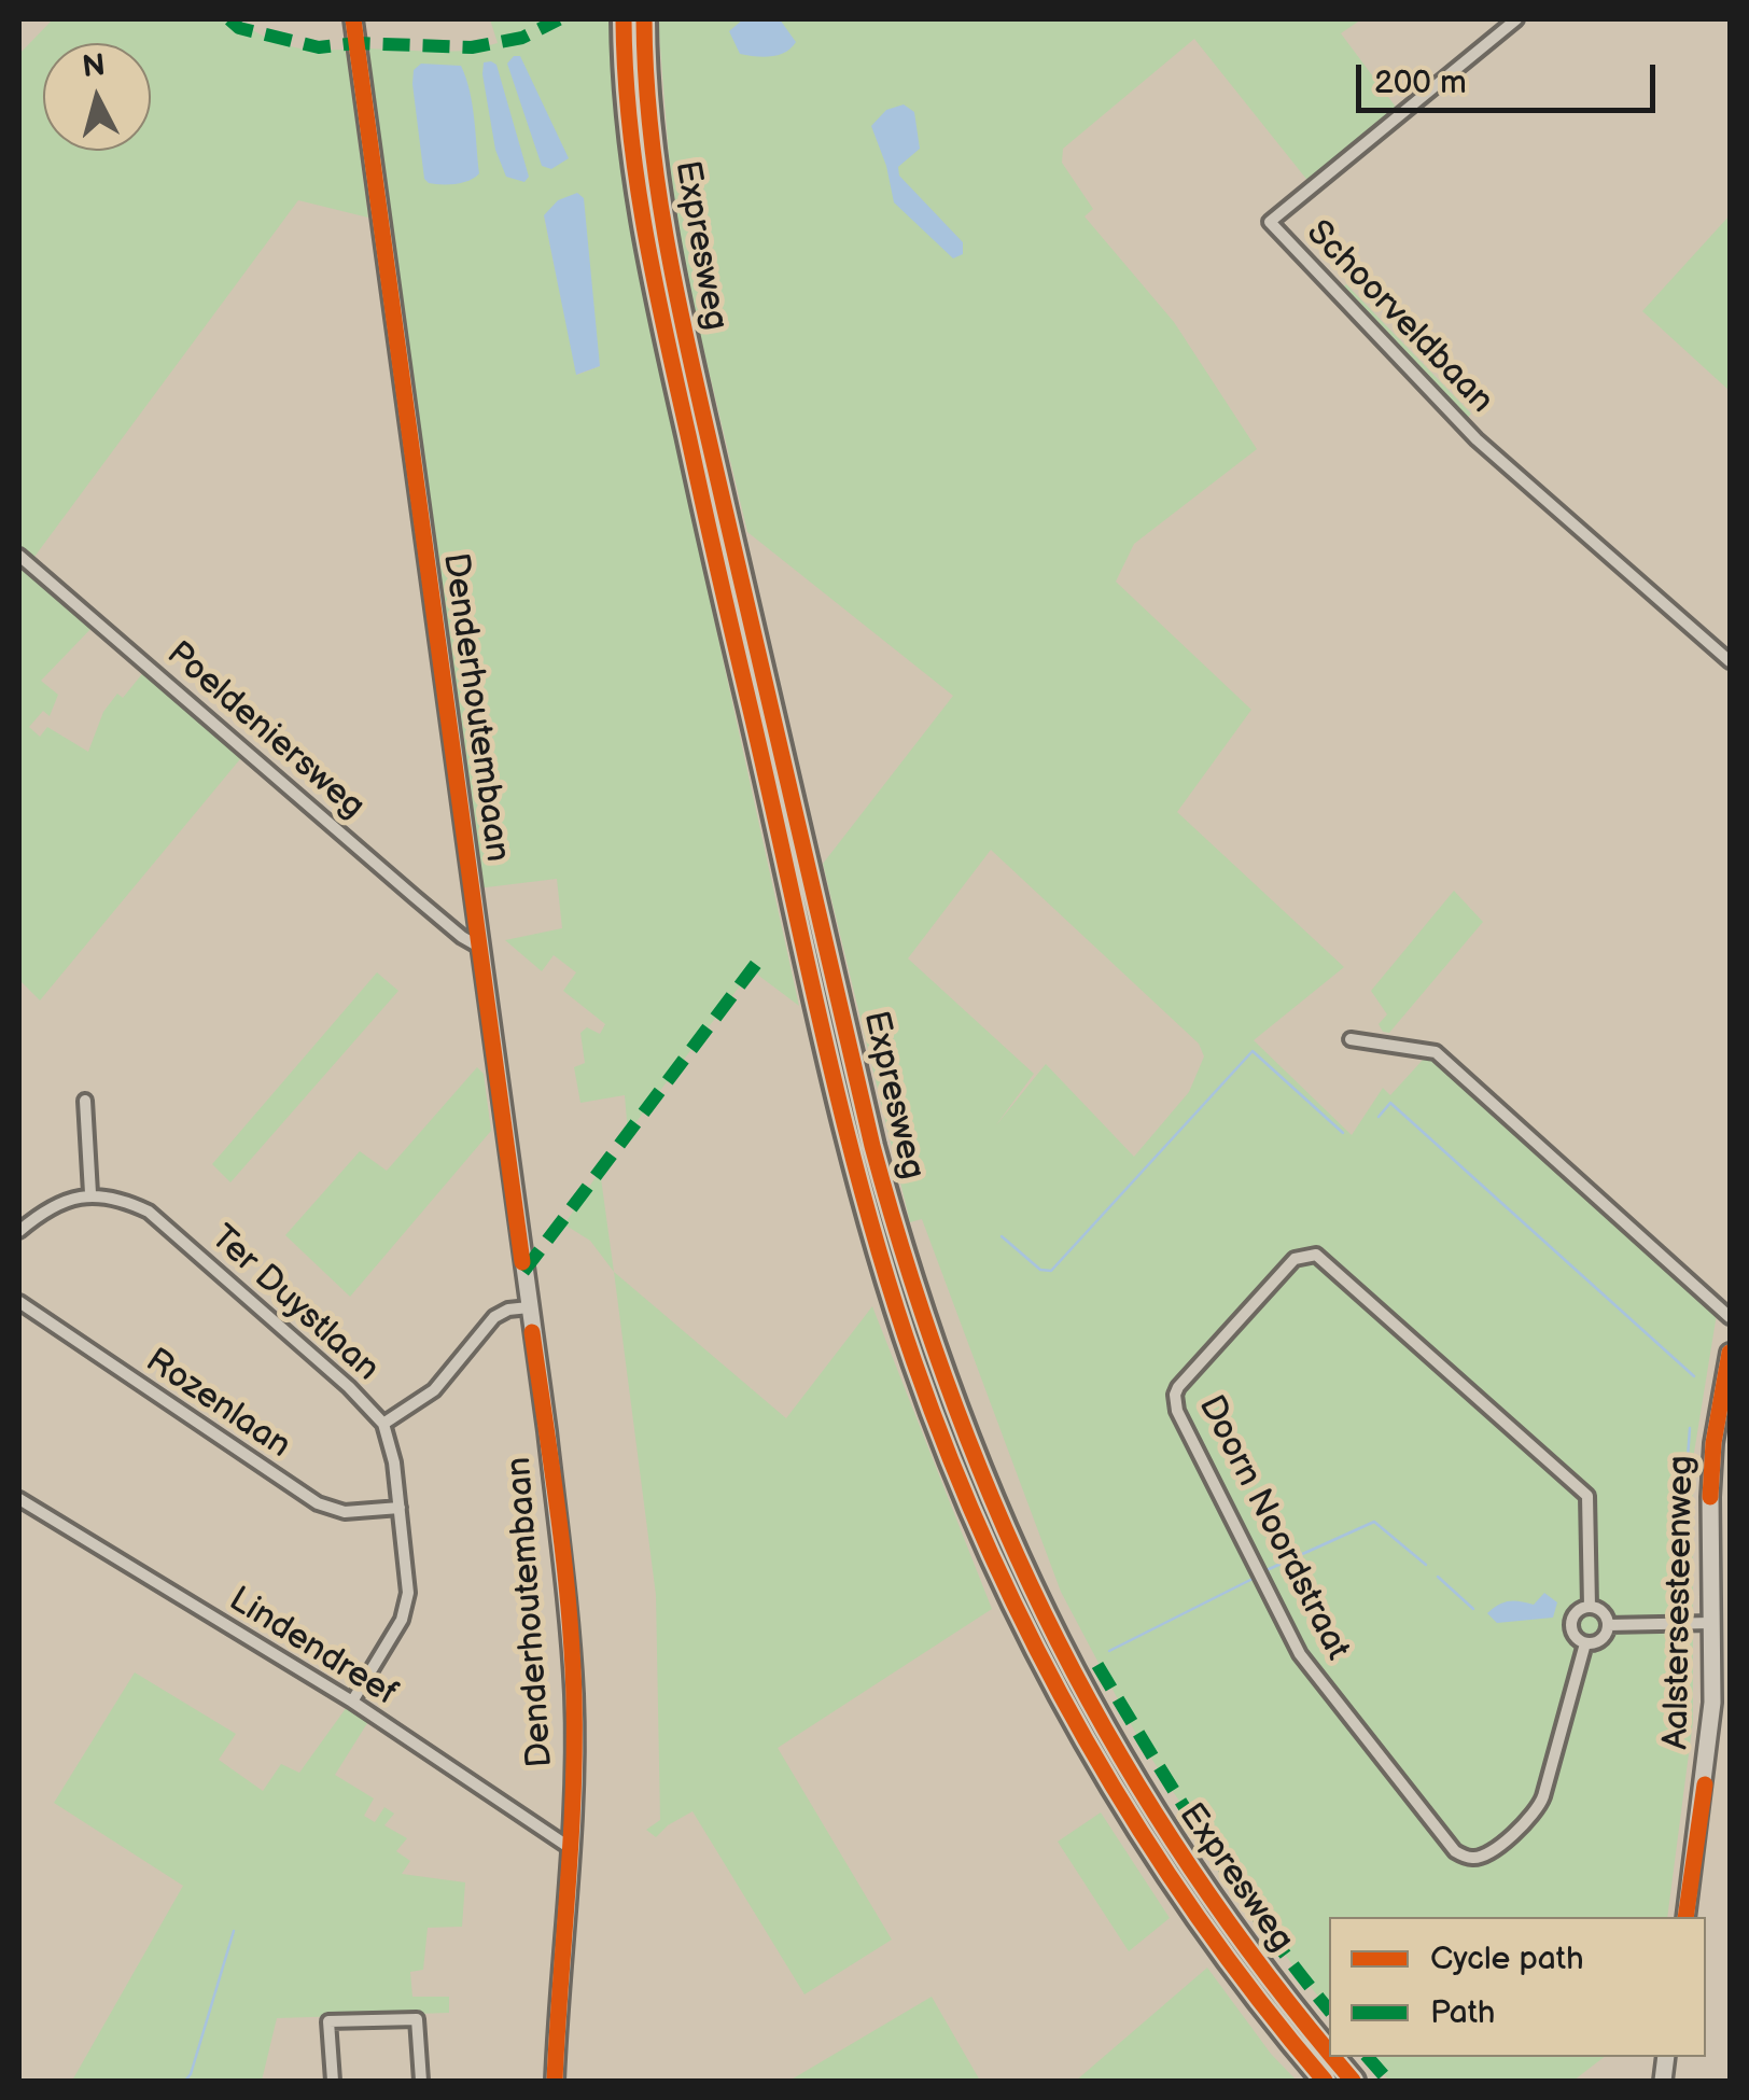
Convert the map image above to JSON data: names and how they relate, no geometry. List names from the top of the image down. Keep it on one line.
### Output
{"streets":{"highway":["Expresweg"],"street":["Schoorveldbaan","Denderhoutembaan","Poeldeniersweg","Ter Duystlaan","Rozenlaan","Doorn Noordstraat","Aalstersesteenweg","Lindendreef"]},"crossings":[["Denderhoutembaan","Poeldeniersweg"],["Denderhoutembaan","Lindendreef"],["Ter Duystlaan","Rozenlaan"],["Ter Duystlaan","Lindendreef"]],"legend":["Cycle path","Path"],"scale_bar":"200 m","north":"top"}
